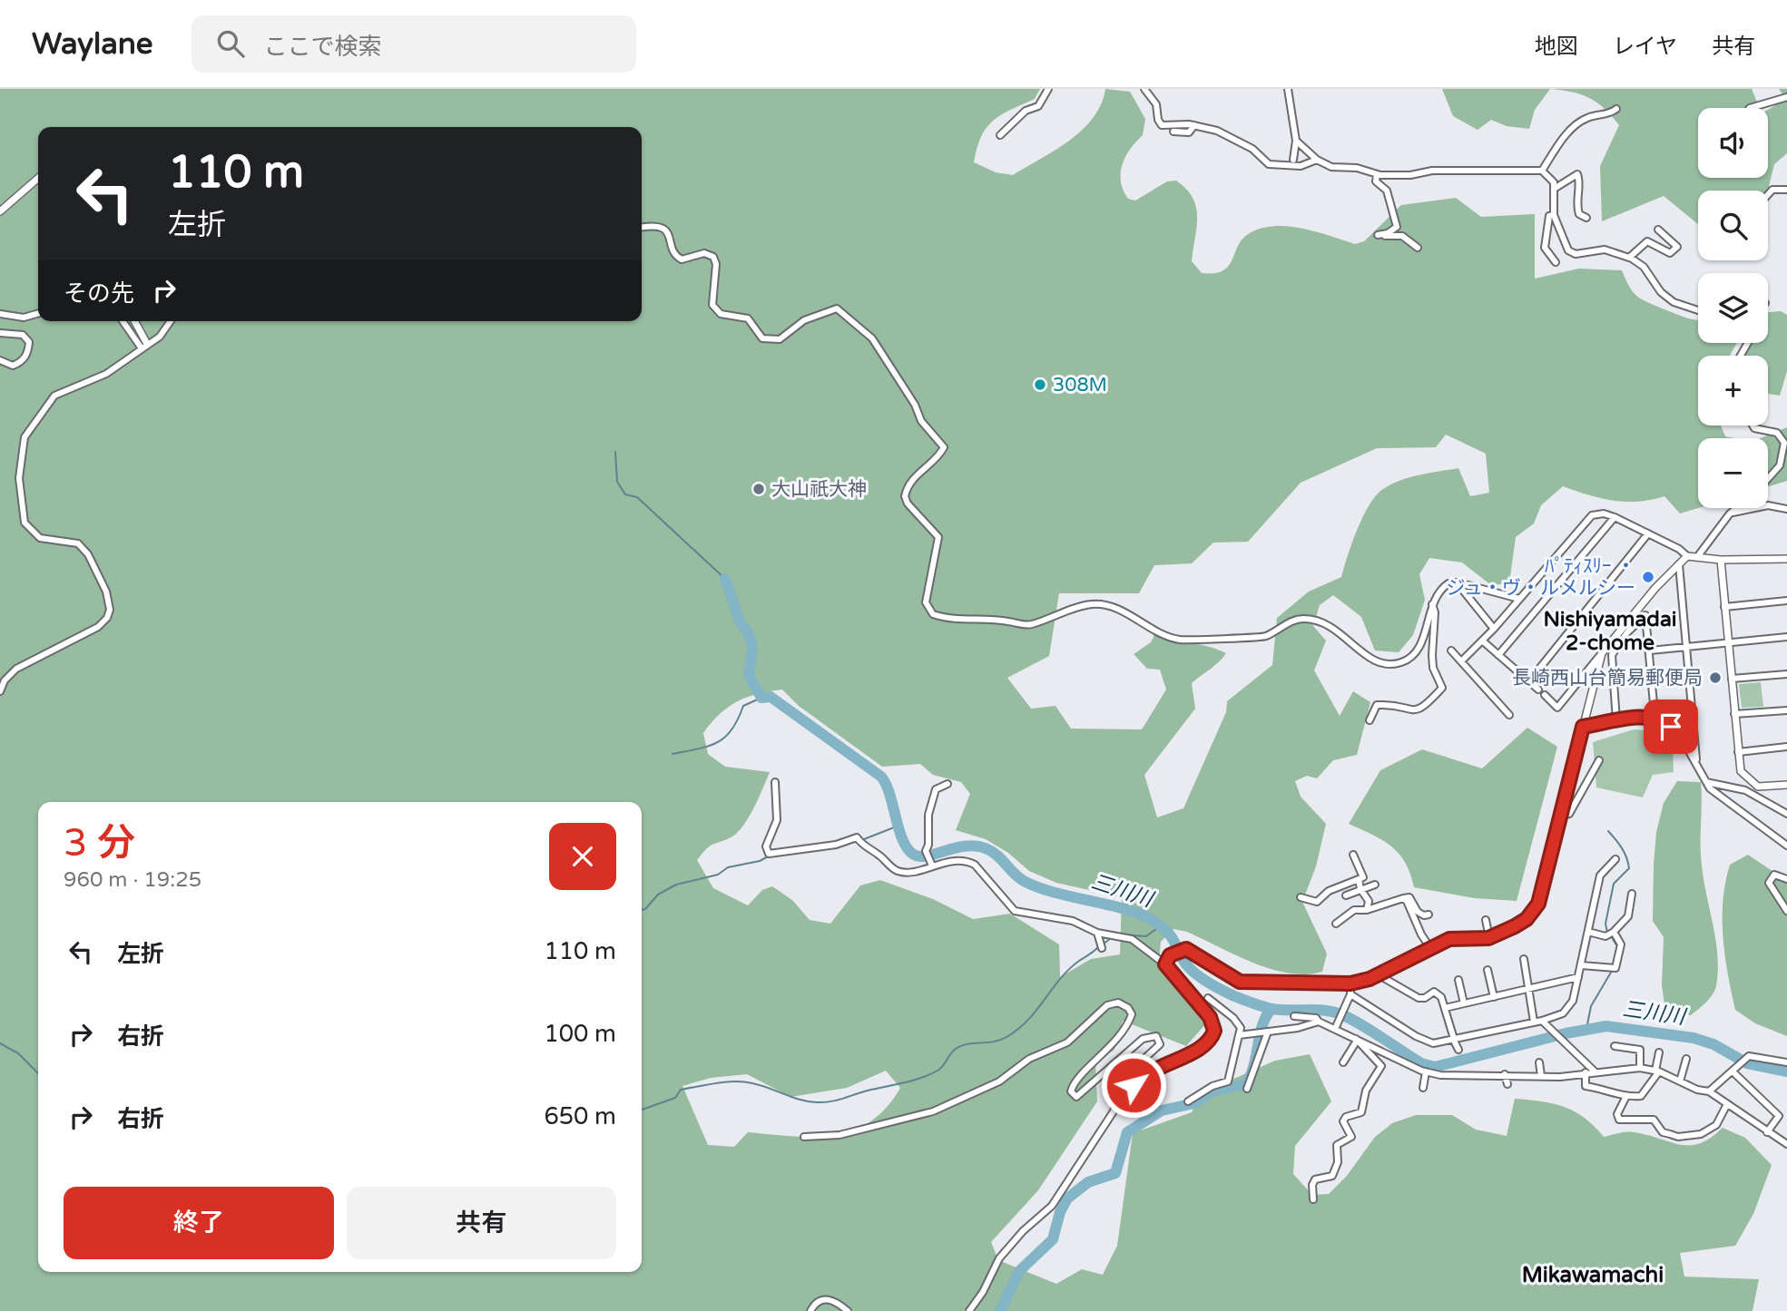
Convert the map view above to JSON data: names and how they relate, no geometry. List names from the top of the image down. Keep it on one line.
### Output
{"districts":["Nishiyamadai 2-chome","Mikawamachi"],"water":["三川川"],"places":["308M","大山祇大神","ﾊﾟﾃｨｽﾘｰ ・ ジュ・ヴ・ルメルシー","長崎西山台簡易郵便局"],"page":{"header":"Waylane","search":"ここで検索","nav":["地図","レイヤ","共有"],"map_buttons":["+","−"],"turn":["110 m","左折"],"then":"その先","heading":["3 分","960 m · 19:25"],"list":[{"name":"左折","value":"110 m"},{"name":"右折","value":"100 m"},{"name":"右折","value":"650 m"}],"buttons":["終了","共有"]}}
